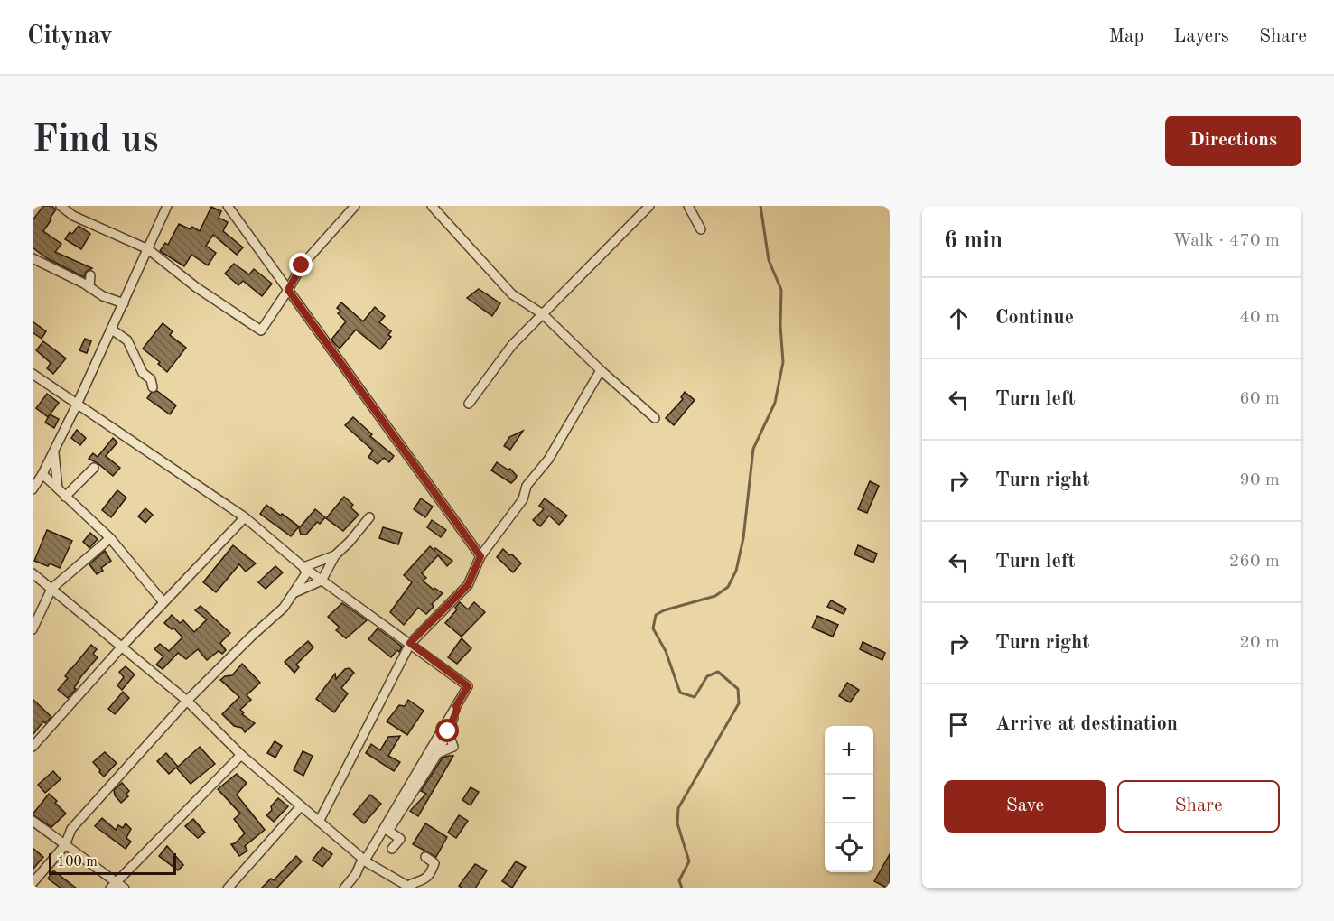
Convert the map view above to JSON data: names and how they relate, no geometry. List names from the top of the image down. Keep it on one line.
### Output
{"scale_bar":"100 m","page":{"header":"Citynav","nav":["Map","Layers","Share"],"buttons":["Directions",["Save","Share"]],"title":"Find us","heading":["6 min","Walk · 470 m"],"list":[["Continue","40 m"],["Turn left","60 m"],["Turn right","90 m"],["Turn left","260 m"],["Turn right","20 m"],"Arrive at destination"],"map_buttons":["+","−"],"scale":"100 m"}}
